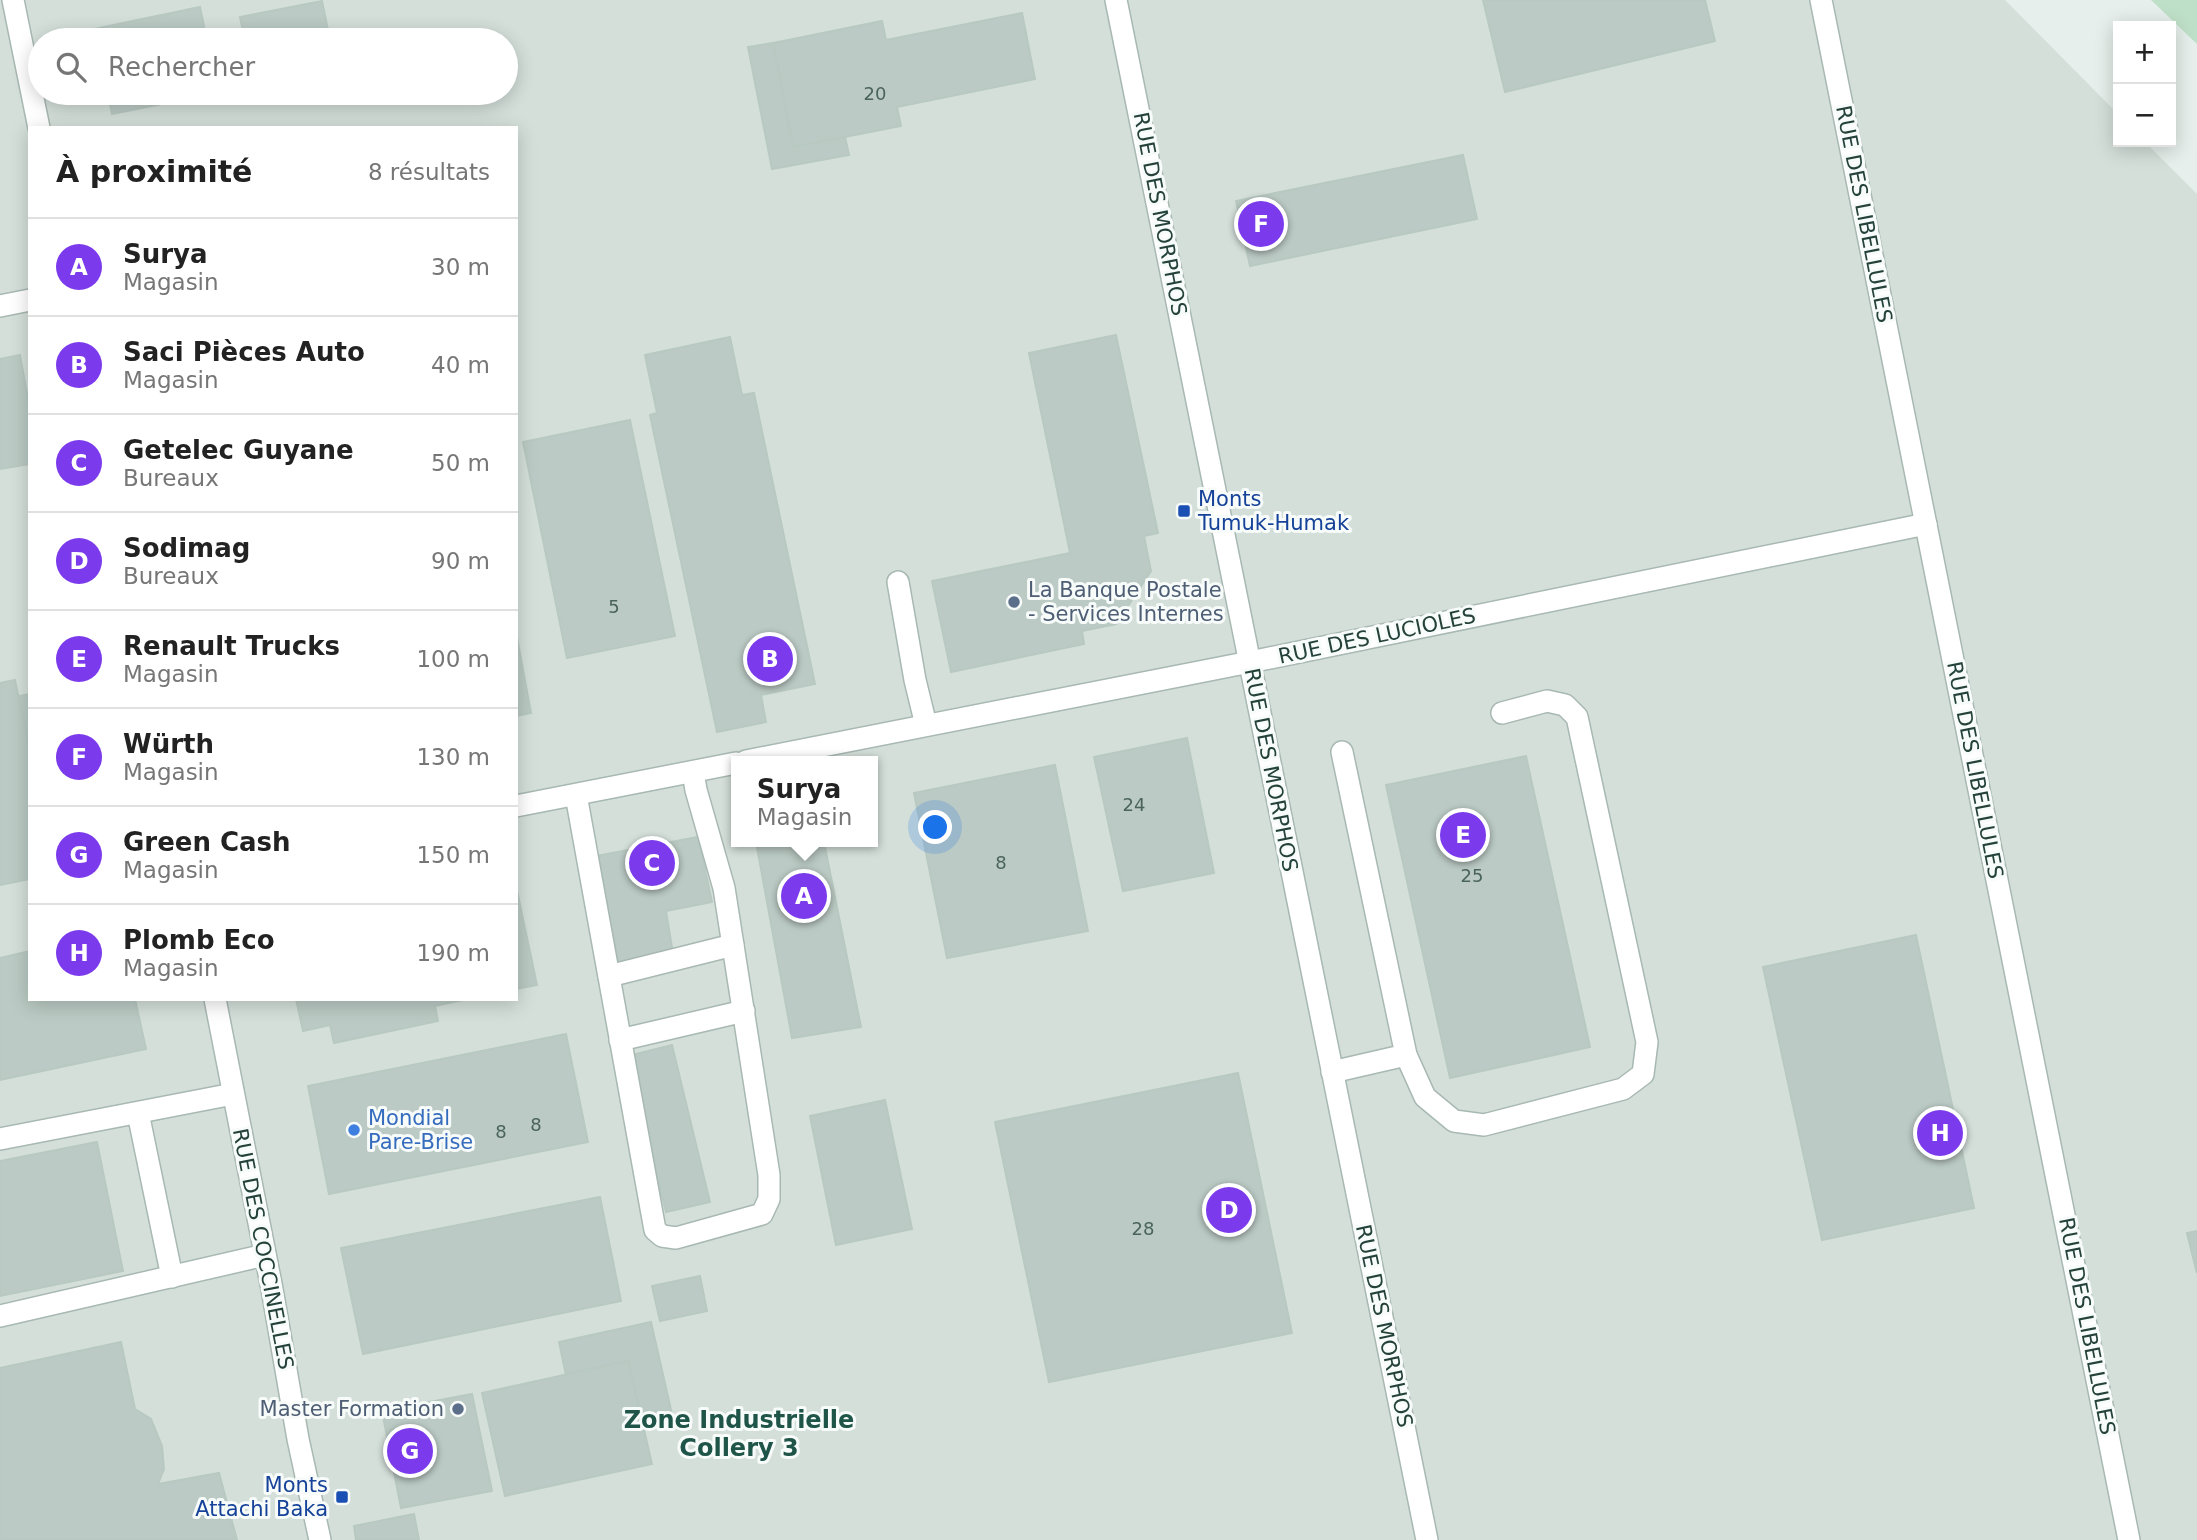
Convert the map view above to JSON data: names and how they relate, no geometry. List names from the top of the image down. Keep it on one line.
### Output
{"streets":{"lane":["RUE DES MORPHOS","RUE DES LIBELLULES","RUE DES LUCIOLES","RUE DES COCCINELLES"]},"crossings":[["RUE DES MORPHOS","RUE DES LUCIOLES"],["RUE DES LIBELLULES","RUE DES LUCIOLES"]],"districts":["Zone Industrielle Collery 3"],"places":{"transit":["Monts Tumuk-Humak","Monts Attachi Baka"],"other":["La Banque Postale - Services Internes","Mondial Pare-Brise","Master Formation"]},"house_numbers":["20","5","24","8","25","8","8","28"],"page":{"map_buttons":["+","−"],"search":"Rechercher","heading":["À proximité","8 résultats"],"pins":["F","B","E","C","A","H","D","G"],"list":[{"mark":"A","name":"Surya","note":"Magasin","value":"30 m"},{"mark":"B","name":"Saci Pièces Auto","note":"Magasin","value":"40 m"},{"mark":"C","name":"Getelec Guyane","note":"Bureaux","value":"50 m"},{"mark":"D","name":"Sodimag","note":"Bureaux","value":"90 m"},{"mark":"E","name":"Renault Trucks","note":"Magasin","value":"100 m"},{"mark":"F","name":"Würth","note":"Magasin","value":"130 m"},{"mark":"G","name":"Green Cash","note":"Magasin","value":"150 m"},{"mark":"H","name":"Plomb Eco","note":"Magasin","value":"190 m"}],"popup":["Surya","Magasin"]}}
